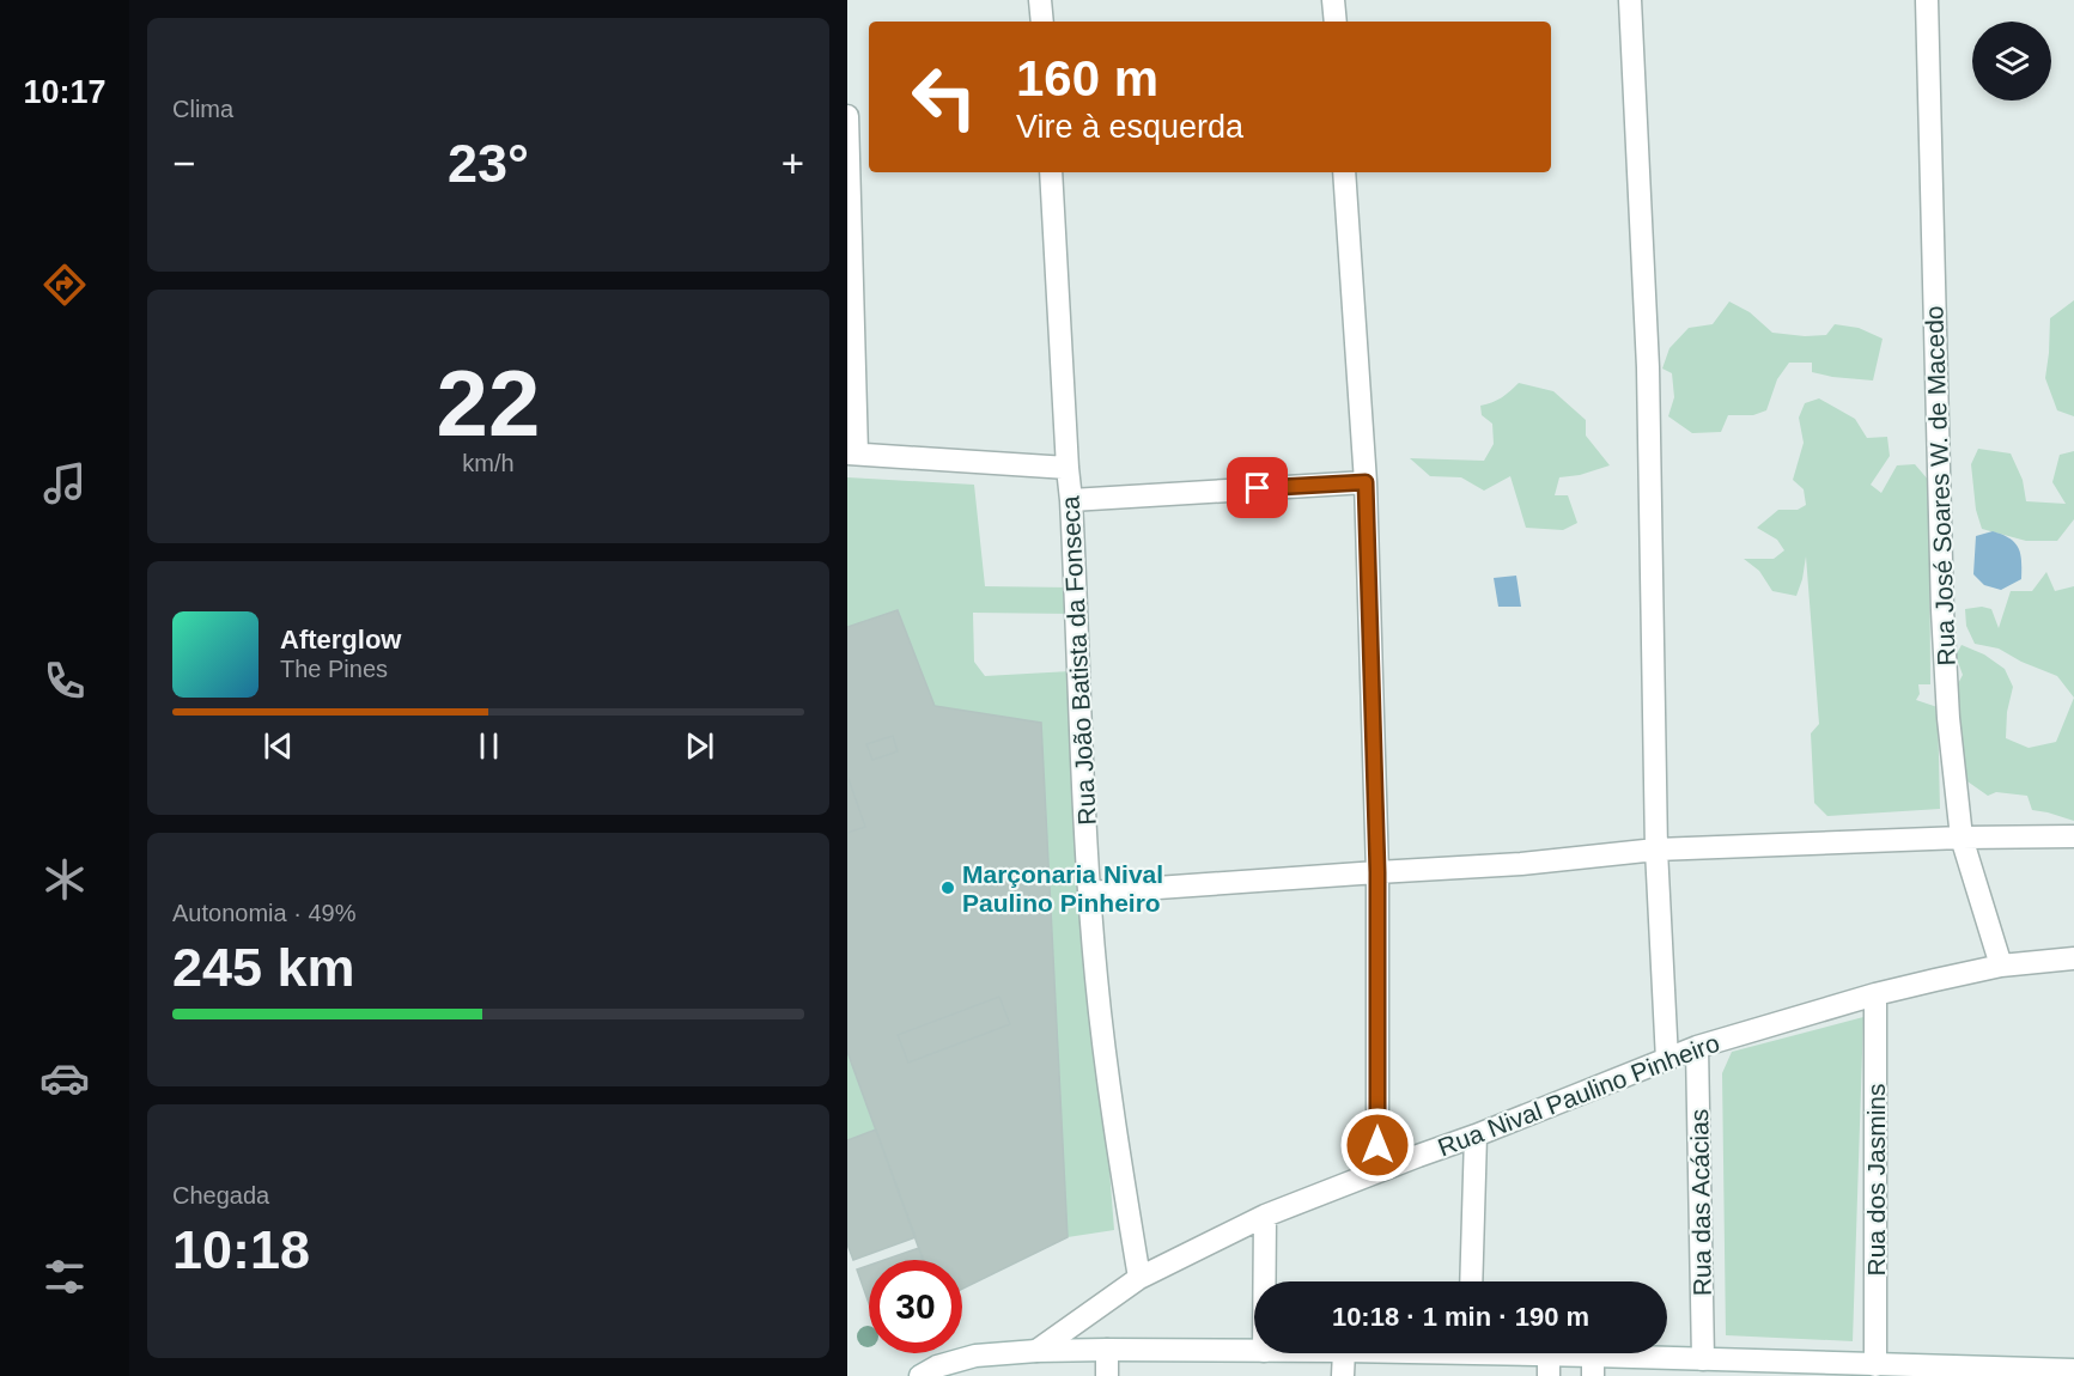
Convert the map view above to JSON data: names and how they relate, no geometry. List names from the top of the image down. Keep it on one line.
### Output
{"streets":{"street":["Rua José Soares W. de Macedo","Rua João Batista da Fonseca","Rua Nival Paulino Pinheiro","Rua dos Jasmins","Rua das Acácias"]},"crossings":[["Rua José Soares W. de Macedo","Rua Nival Paulino Pinheiro"],["Rua João Batista da Fonseca","Rua Nival Paulino Pinheiro"],["Rua Nival Paulino Pinheiro","Rua dos Jasmins"],["Rua Nival Paulino Pinheiro","Rua das Acácias"]],"places":["Marçonaria Nival Paulino Pinheiro"],"page":{"tabs":"10:17","tile":["Clima",["22","km/h"],["Autonomia · 49%","245 km"],["Chegada","10:18"]],"turn":["160 m","Vire à esquerda"],"heat":["−","23°","+"],"song":["Afterglow","The Pines"],"limit":"30","trip":"10:18 · 1 min · 190 m"}}
